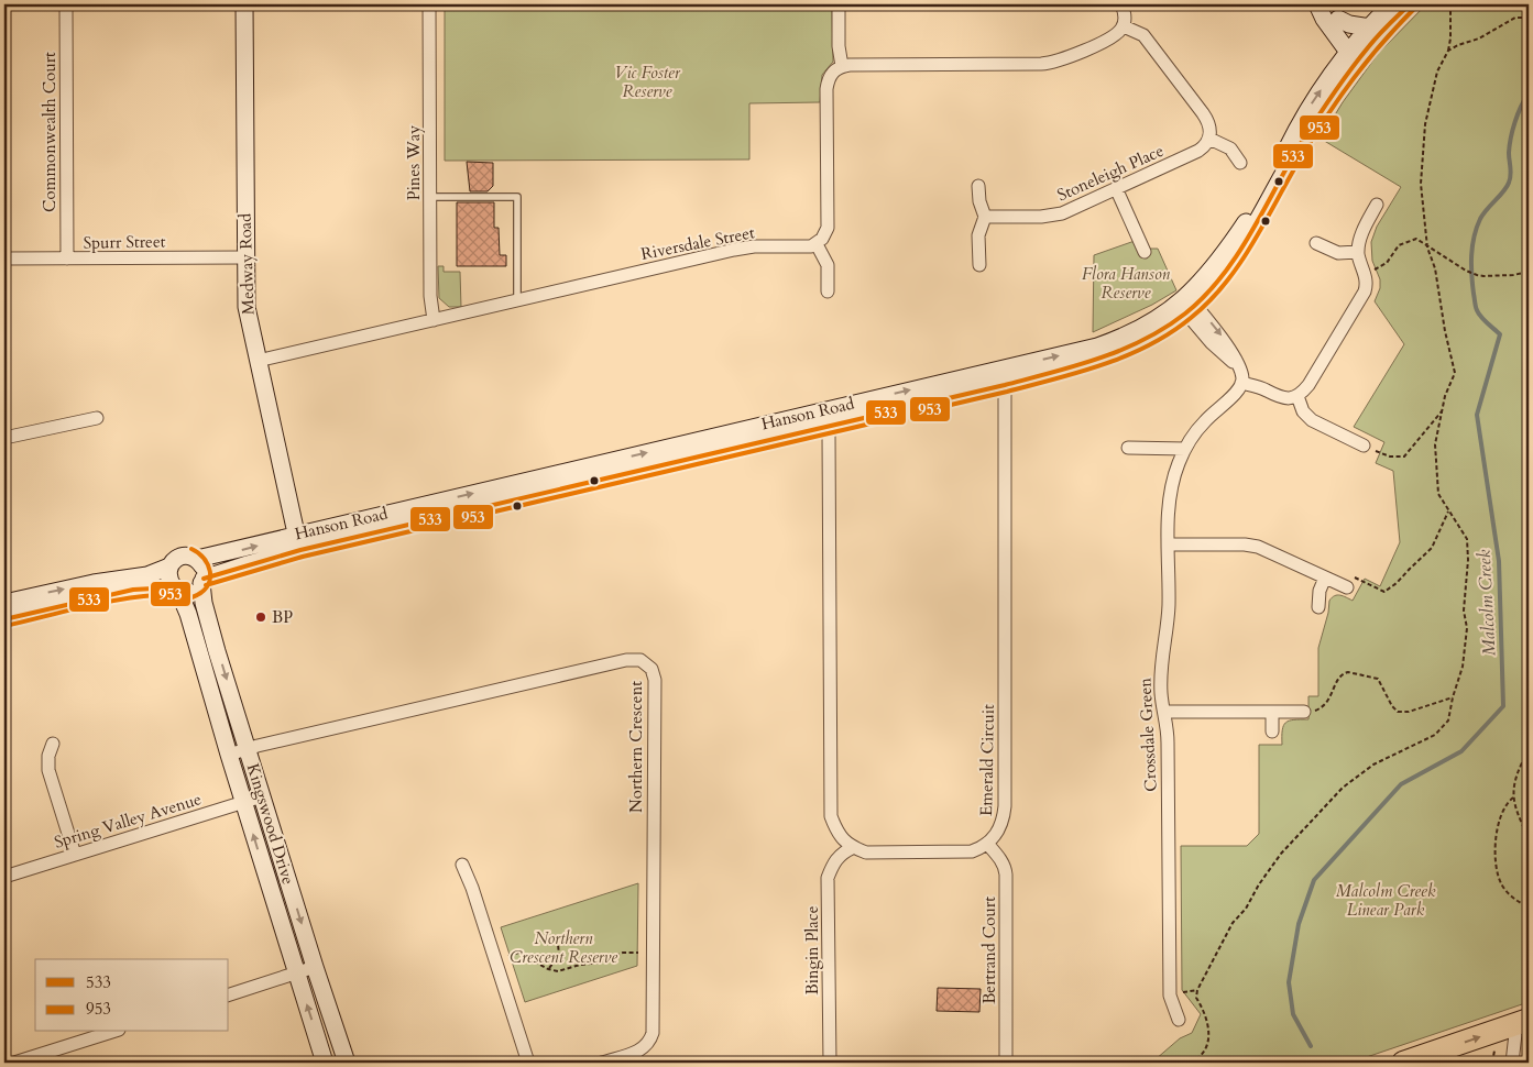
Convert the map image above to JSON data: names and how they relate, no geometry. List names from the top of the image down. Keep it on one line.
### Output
{"streets":{"street":["Commonwealth Court","Pines Way","Stoneleigh Place","Spurr Street","Riversdale Street","Medway Road","Hanson Road","Crossdale Green","Northern Crescent","Emerald Circuit","Spring Valley Avenue","Kingswood Drive","Bingin Place","Bertrand Court"]},"crossings":[["Commonwealth Court","Spurr Street"],["Pines Way","Riversdale Street"],["Spurr Street","Medway Road"],["Riversdale Street","Medway Road"],["Medway Road","Hanson Road"],["Hanson Road","Emerald Circuit"],["Hanson Road","Kingswood Drive"],["Northern Crescent","Kingswood Drive"],["Emerald Circuit","Bertrand Court"],["Spring Valley Avenue","Kingswood Drive"]],"water":["Malcolm Creek"],"parks":["Vic Foster Reserve","Flora Hanson Reserve","Malcolm Creek Linear Park","Northern Crescent Reserve"],"places":["BP"],"lines":["transit line 533","transit line 953"],"legend":["533","953"]}
